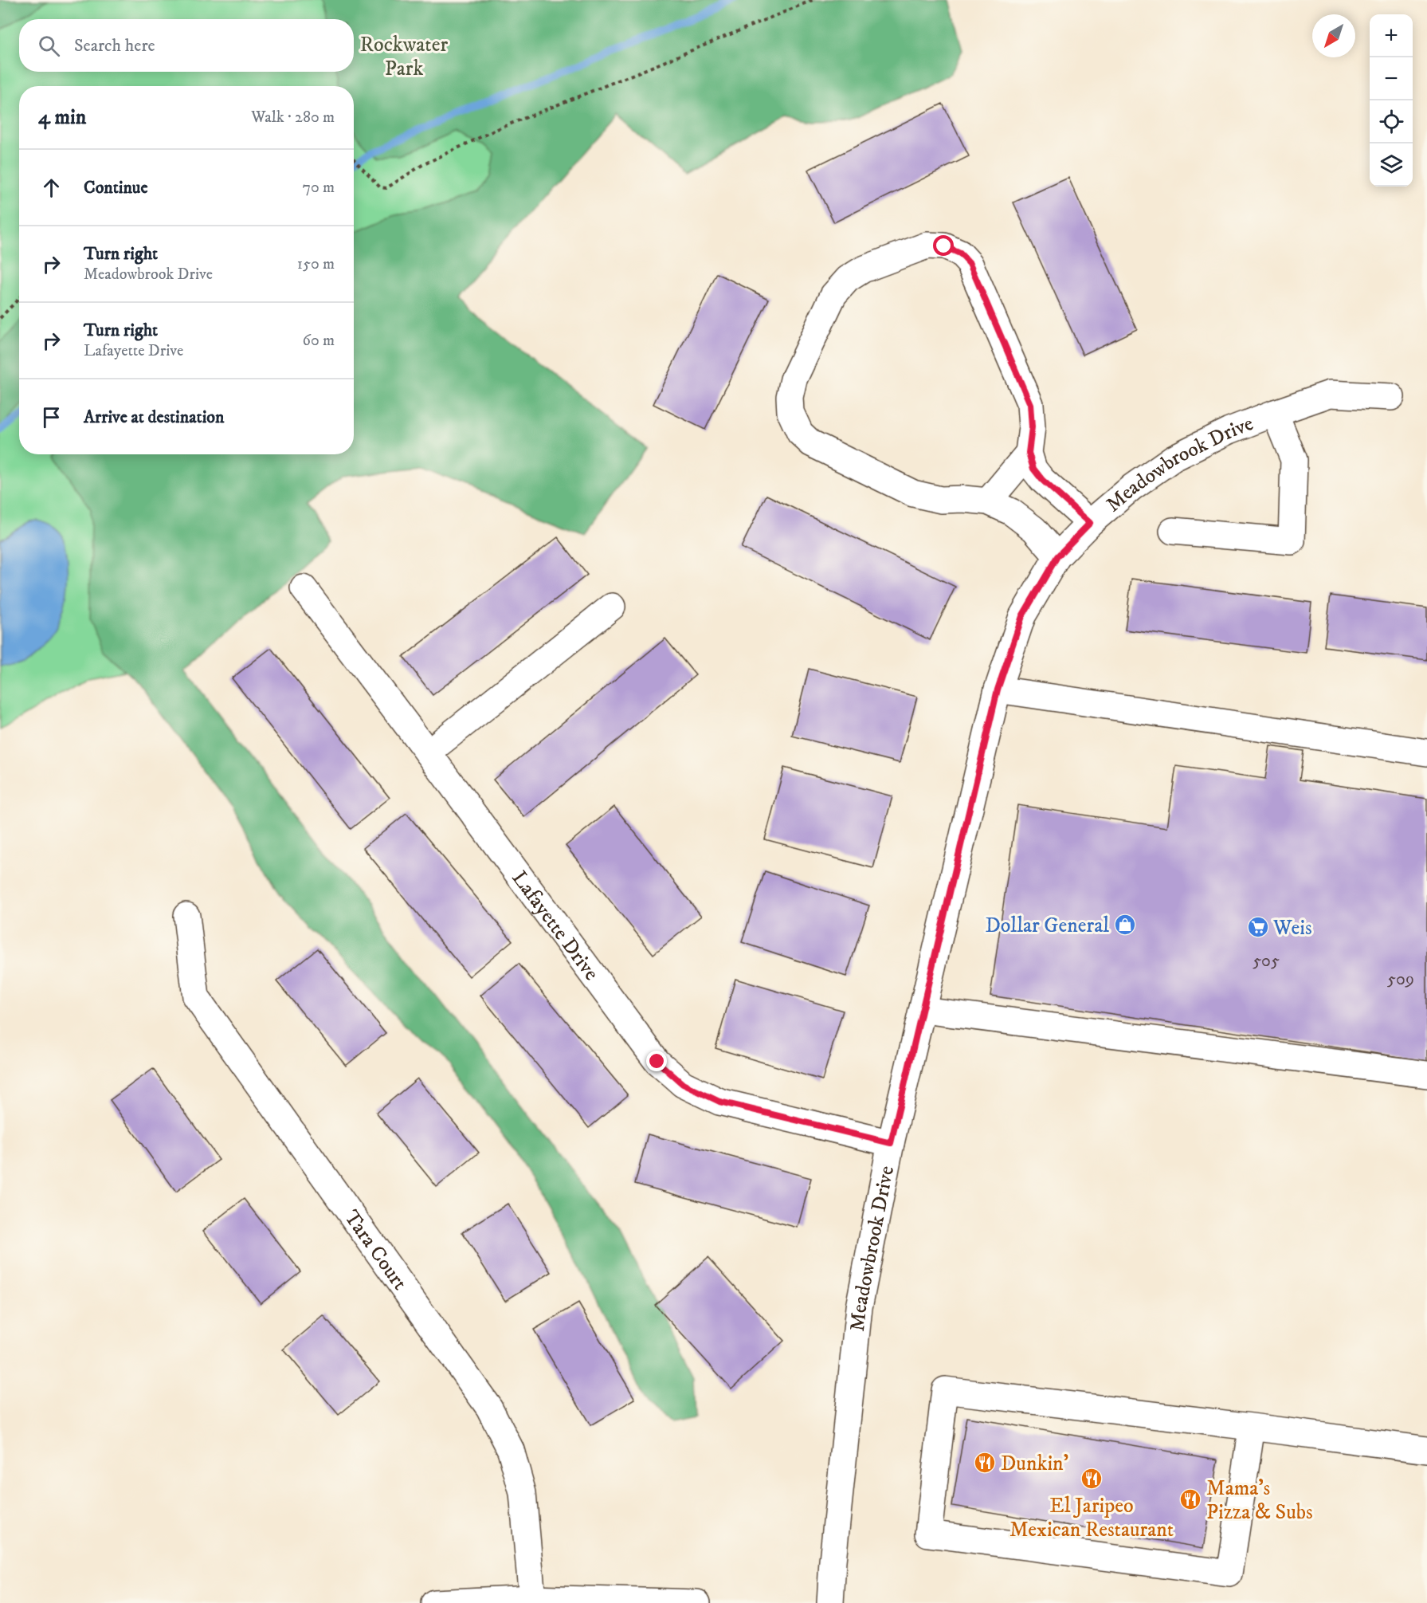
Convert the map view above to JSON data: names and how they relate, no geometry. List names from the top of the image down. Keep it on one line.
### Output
{"streets":{"street":["Meadowbrook Drive","Lafayette Drive","Tara Court"]},"crossings":[["Meadowbrook Drive","Lafayette Drive"]],"parks":["Rockwater Park"],"places":{"shop":["Dollar General"],"supermarket":["Weis"],"restaurant":["Dunkin'","El Jaripeo Mexican Restaurant","Mama's Pizza & Subs"]},"house_numbers":["505","509"],"north":"bottom left","page":{"map_buttons":["+","−"],"search":"Search here","heading":["4 min","Walk · 280 m"],"list":[["Continue","70 m"],["Turn right","Meadowbrook Drive","150 m"],["Turn right","Lafayette Drive","60 m"],"Arrive at destination"]}}
